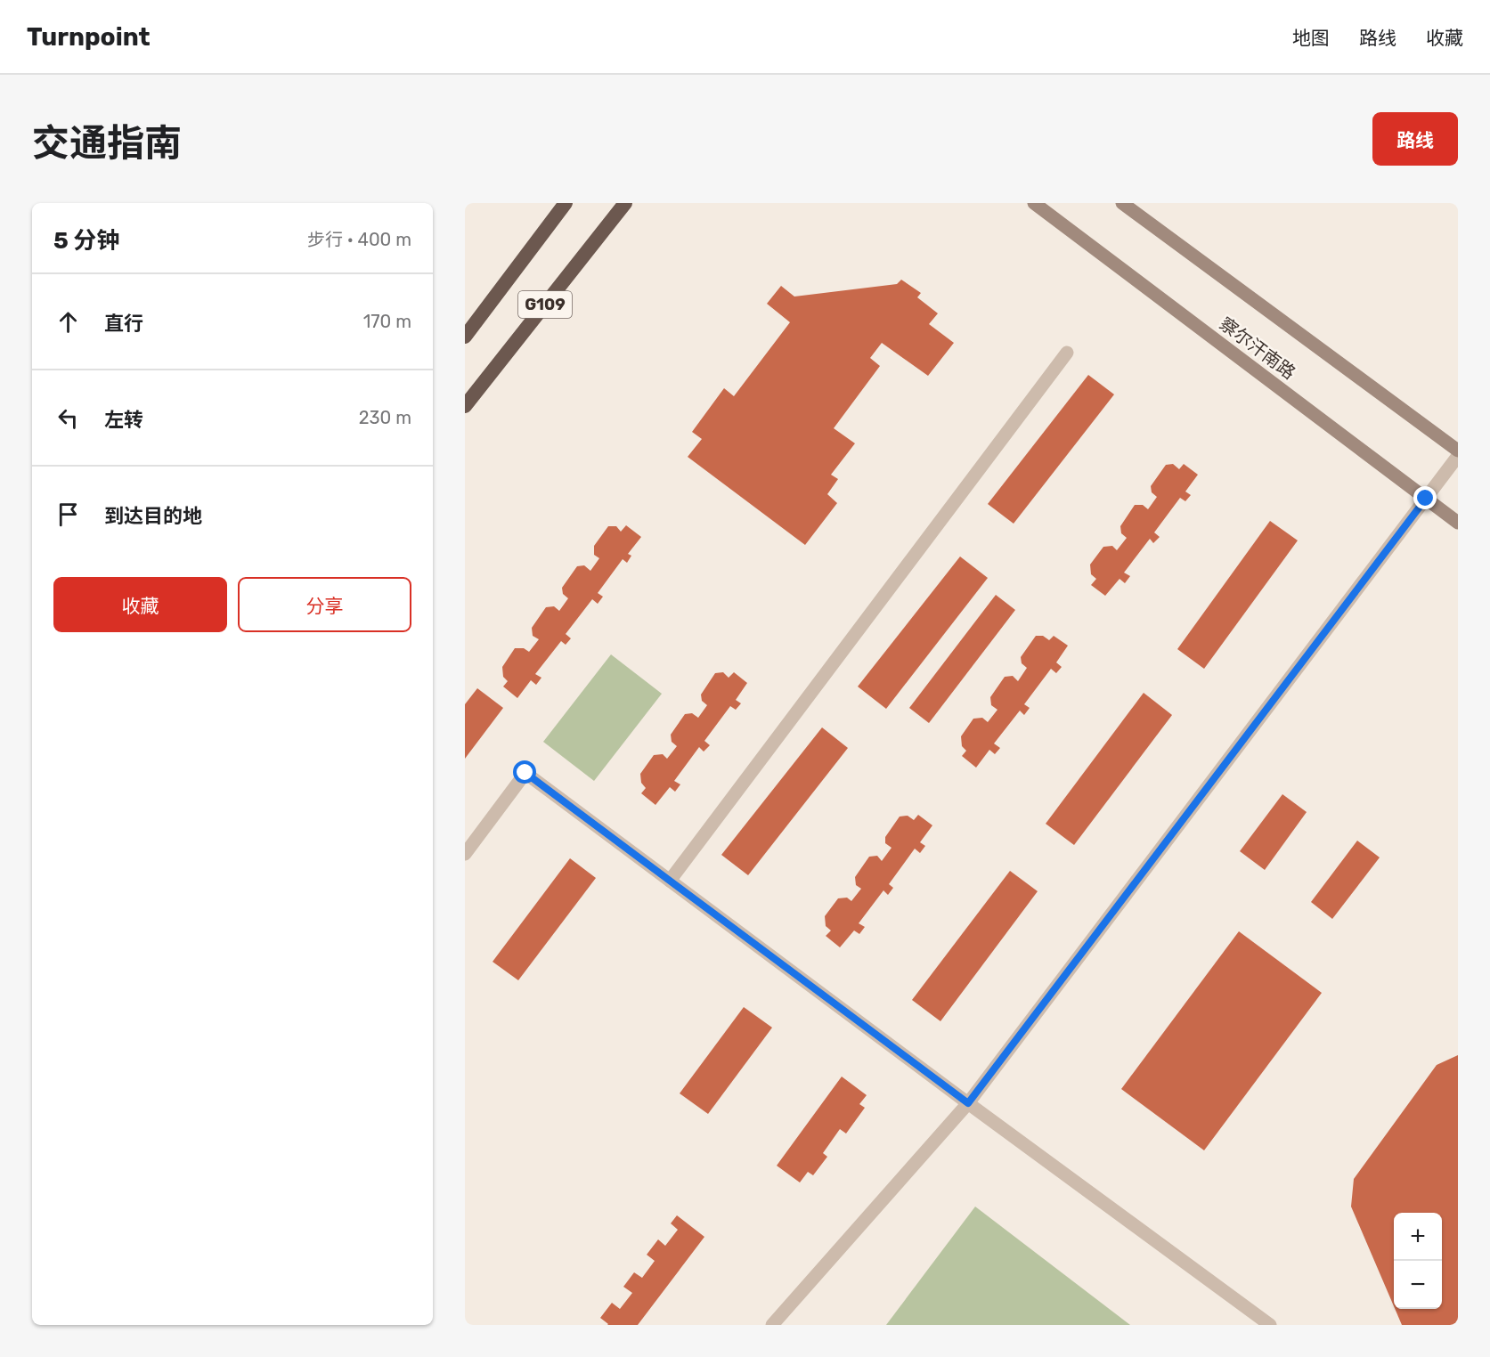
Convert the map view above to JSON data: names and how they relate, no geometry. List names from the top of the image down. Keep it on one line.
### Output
{"streets":{"highway":["G109"],"main road":["察尔汗南路"]},"page":{"header":"Turnpoint","nav":["地图","路线","收藏"],"title":"交通指南","buttons":["路线",["收藏","分享"]],"heading":["5 分钟","步行 · 400 m"],"list":[["直行","170 m"],["左转","230 m"],"到达目的地"],"map_buttons":["+","−"]}}
